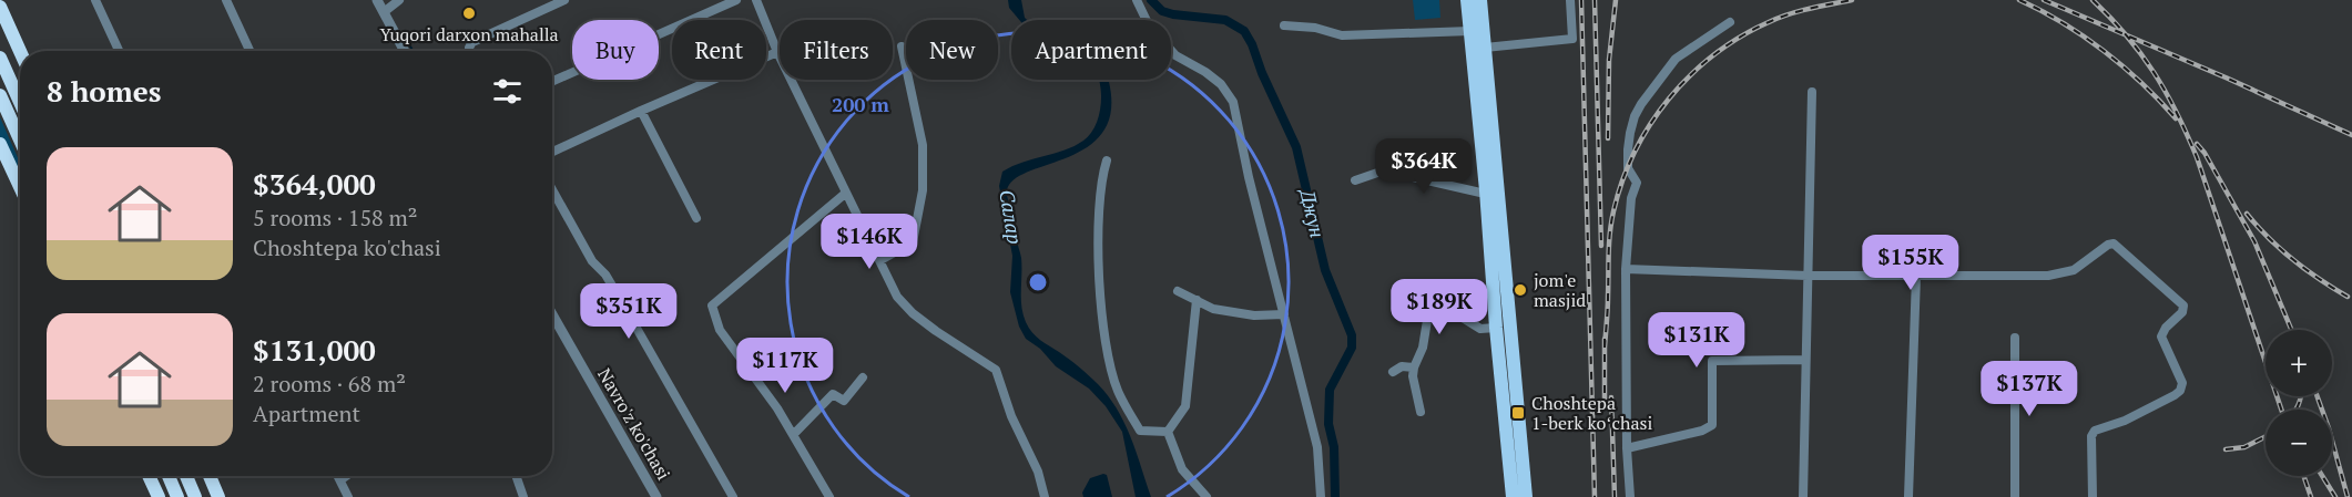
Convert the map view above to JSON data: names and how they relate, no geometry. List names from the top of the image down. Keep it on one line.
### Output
{"streets":{"street":["Navro'z ko'chasi"]},"water":["Джун","Салар"],"places":{"other":["Yuqori darxon mahalla","jom'e masjid"],"transit":["Choshtepa 1-berk koʻchasi"]},"page":{"chip":["Buy","Rent","Filters","New","Apartment"],"heading":"8 homes","list":[{"name":"$364,000","note":"5 rooms · 158 m² · Choshtepa ko'chasi"},{"name":"$131,000","note":"2 rooms · 68 m² · Apartment"}],"price":["$364K","$146K","$155K","$189K","$351K","$131K","$117K","$137K"],"map_buttons":["+","−"]},"rings":["200 m"]}
